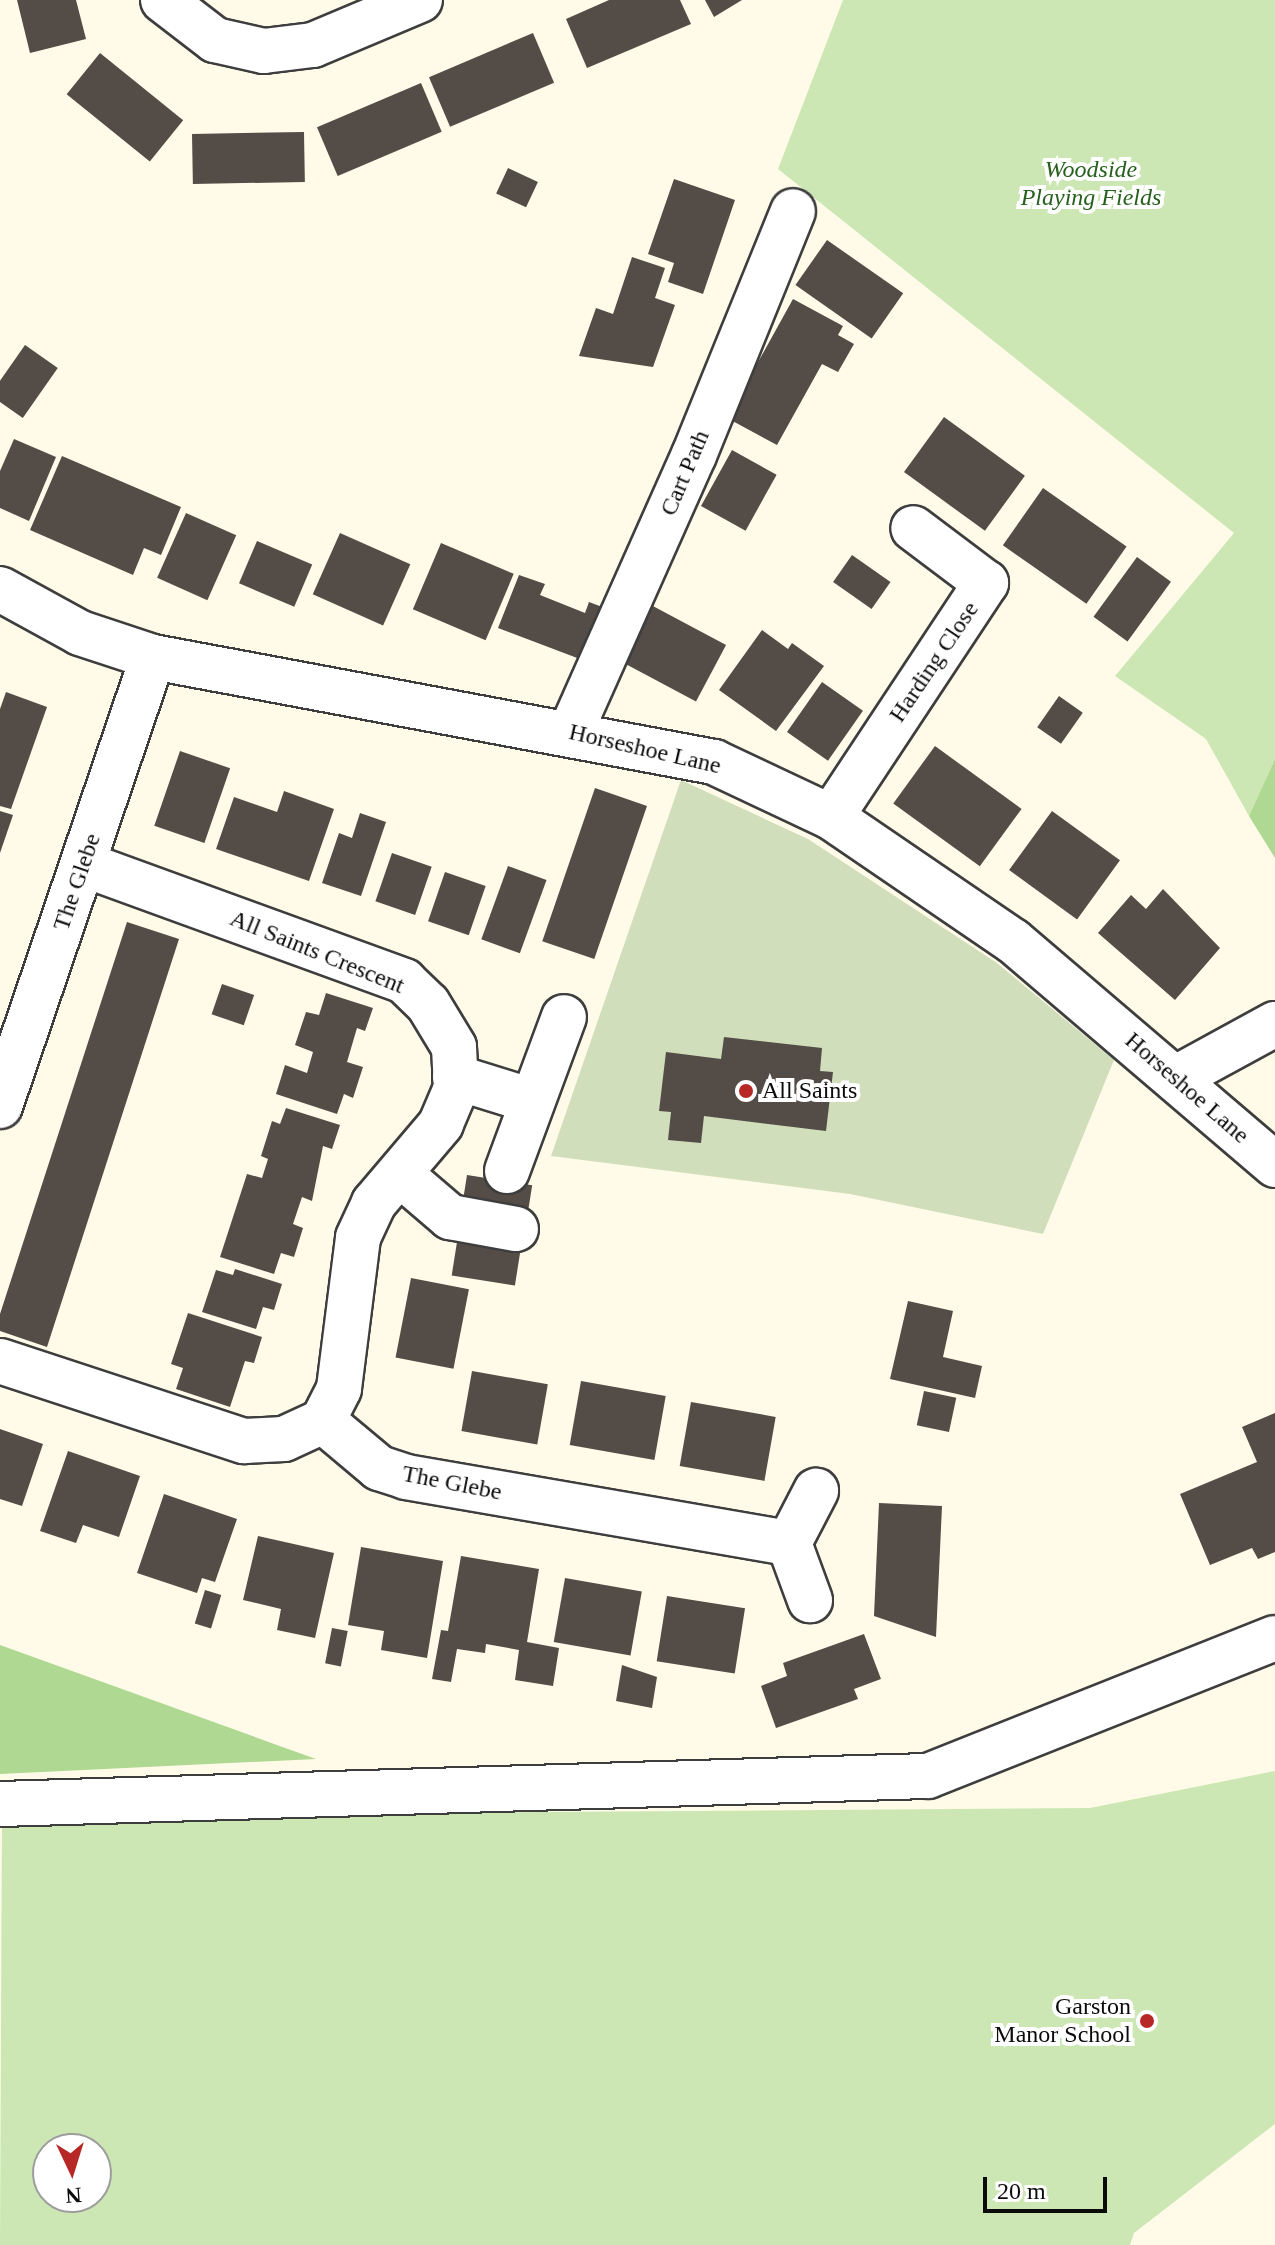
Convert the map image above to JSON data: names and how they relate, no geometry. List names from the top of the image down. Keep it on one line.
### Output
{"streets":{"street":["Cart Path","Harding Close","Horseshoe Lane","The Glebe","All Saints Crescent"]},"crossings":[["Cart Path","Horseshoe Lane"],["Harding Close","Horseshoe Lane"],["Horseshoe Lane","The Glebe"],["The Glebe","All Saints Crescent"]],"parks":["Woodside Playing Fields"],"places":["All Saints","Garston Manor School"],"scale_bar":"20 m","north":"bottom"}
